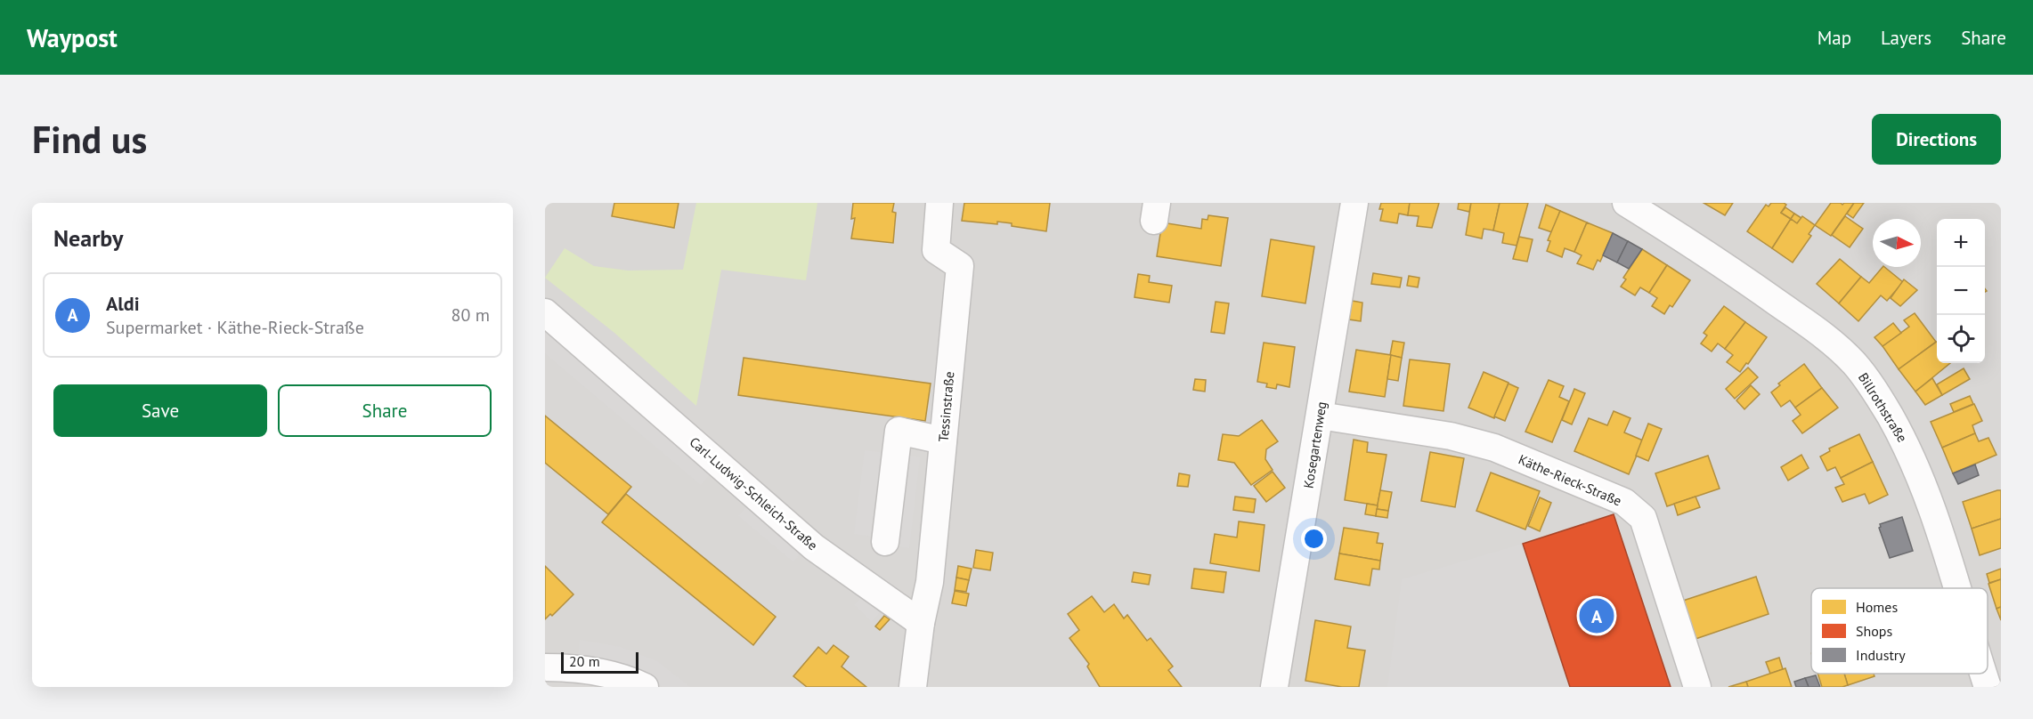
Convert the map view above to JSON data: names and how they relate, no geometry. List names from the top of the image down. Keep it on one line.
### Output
{"streets":{"street":["Tessinstraße","Billrothstraße","Kosegartenweg","Käthe-Rieck-Straße","Carl-Ludwig-Schleich-Straße"]},"crossings":[["Tessinstraße","Carl-Ludwig-Schleich-Straße"],["Kosegartenweg","Käthe-Rieck-Straße"]],"legend":["Homes","Shops","Industry"],"scale_bar":"20 m","north":"right","page":{"header":"Waypost","nav":["Map","Layers","Share"],"buttons":["Directions",["Save","Share"]],"title":"Find us","heading":"Nearby","map_buttons":["+","−"],"list":[{"mark":"A","name":"Aldi","note":"Supermarket · Käthe-Rieck-Straße","value":"80 m"}],"pins":"A","scale":"20 m"}}
